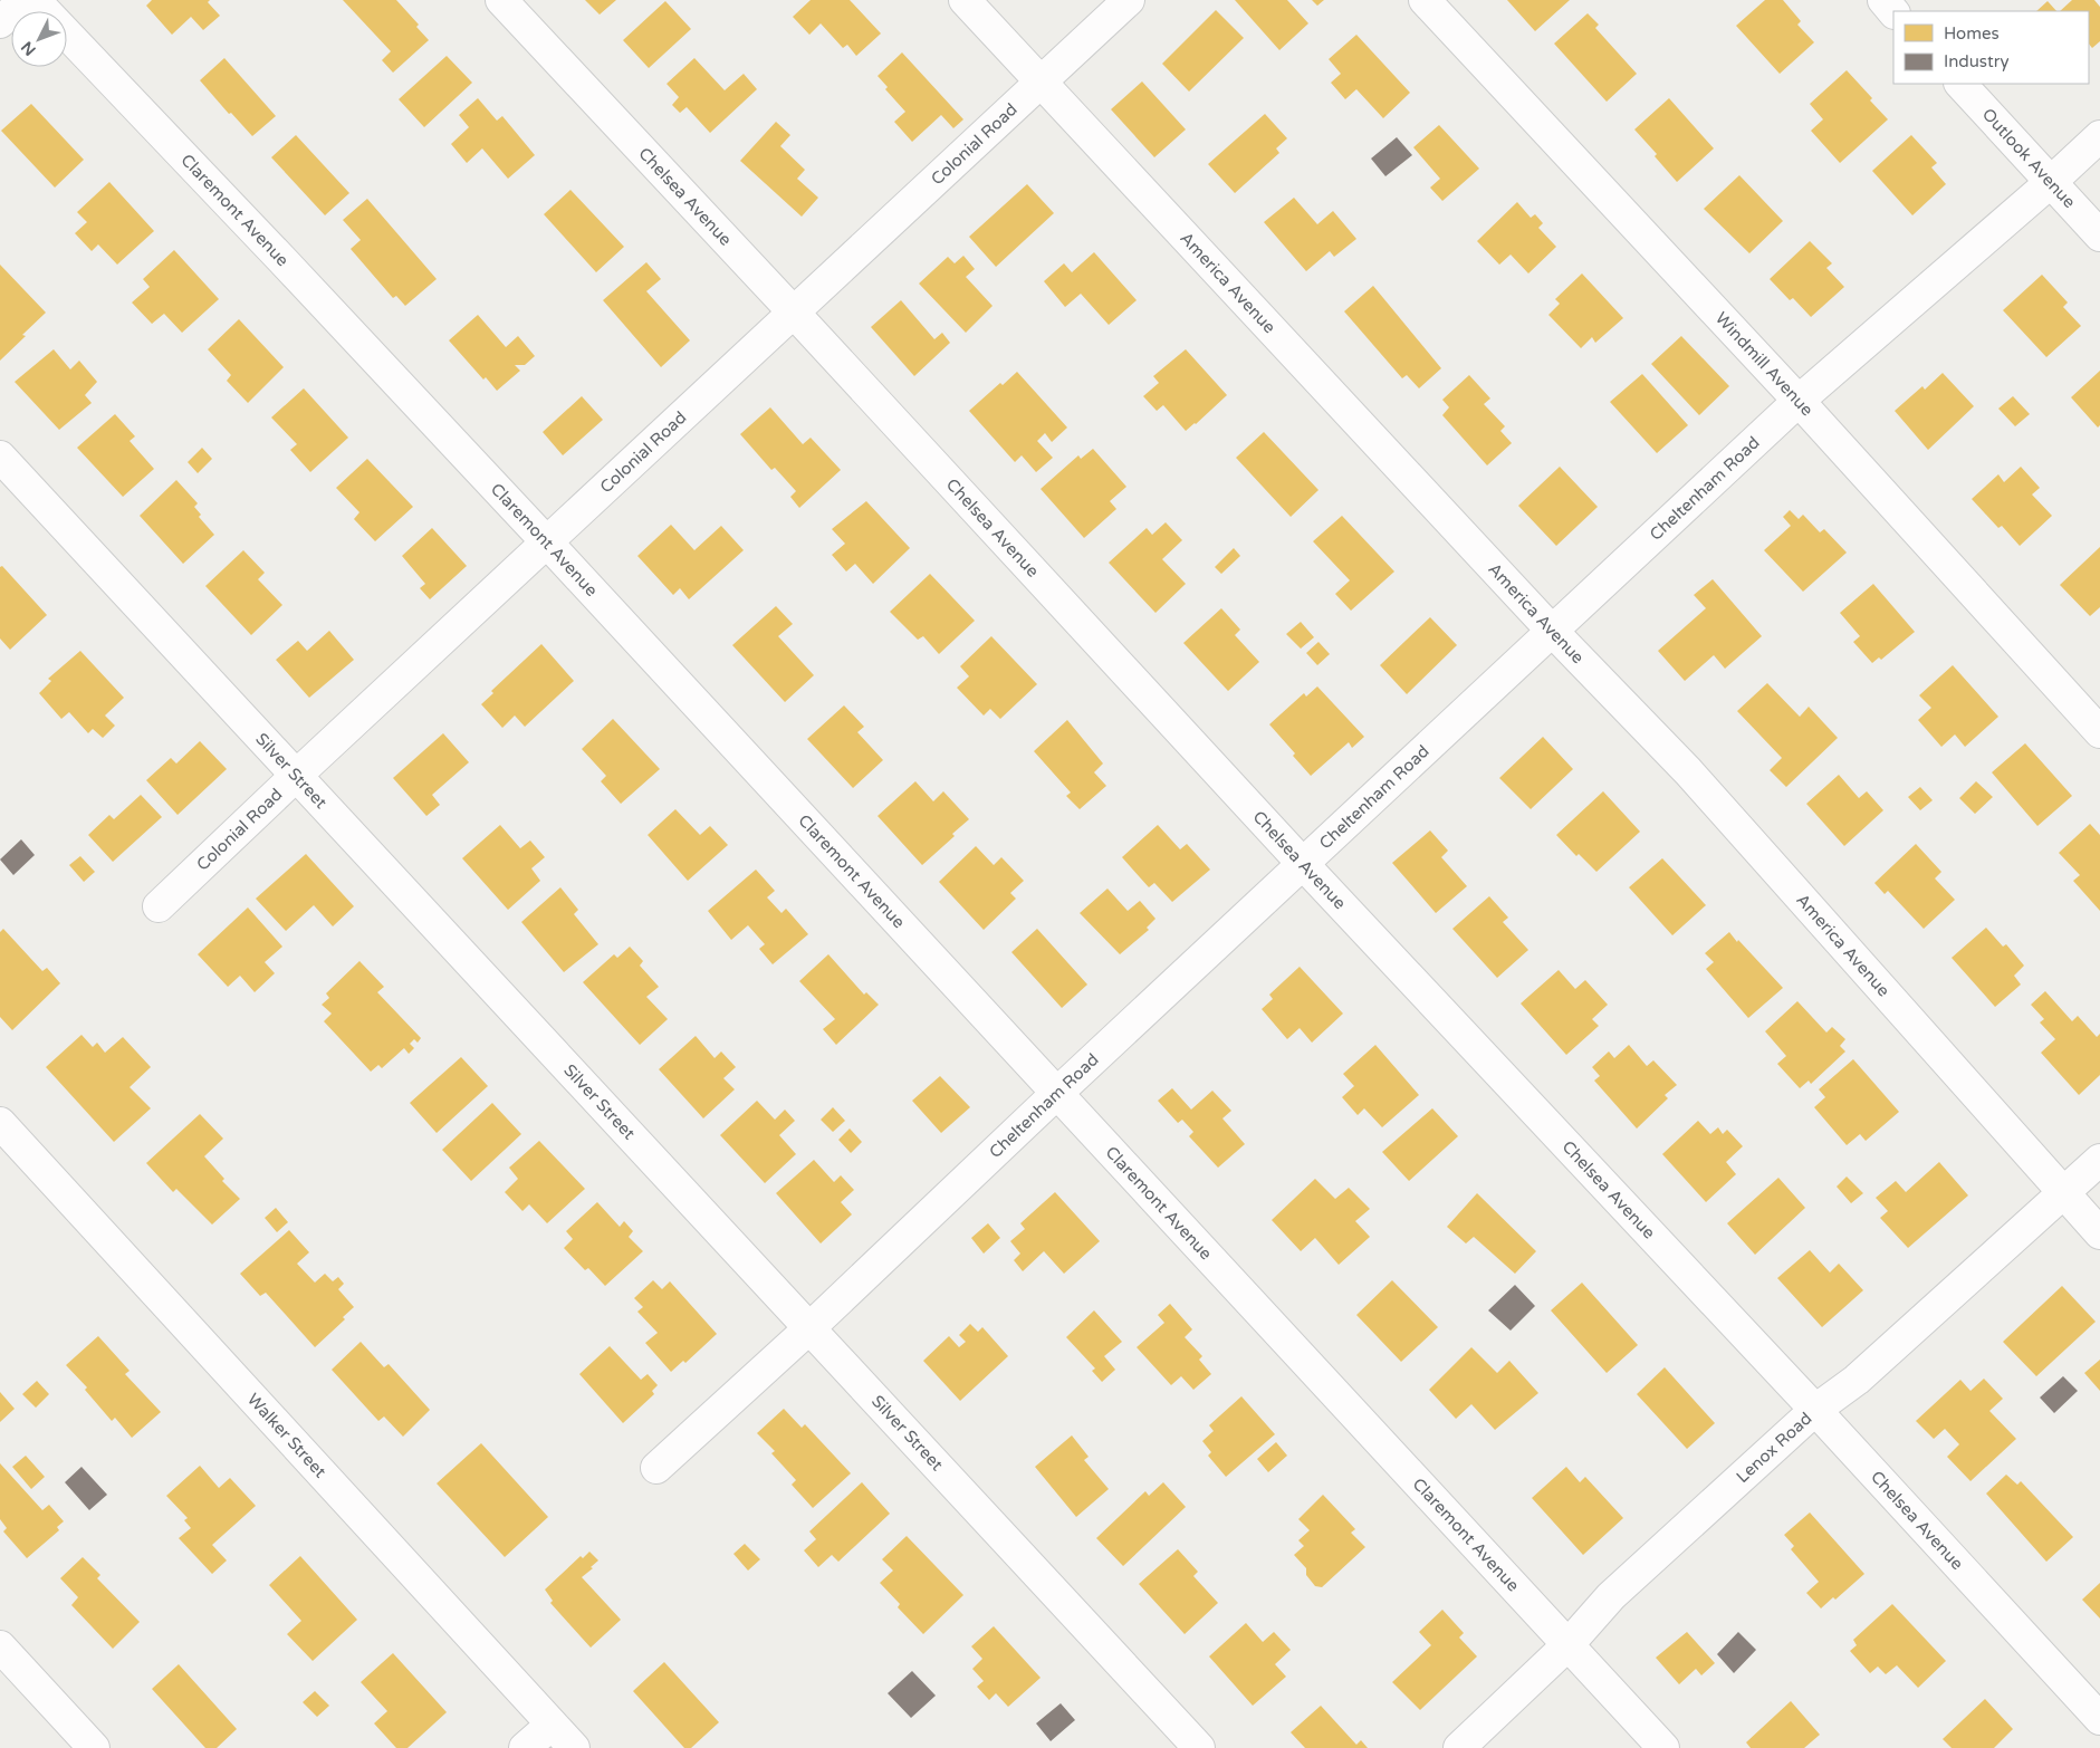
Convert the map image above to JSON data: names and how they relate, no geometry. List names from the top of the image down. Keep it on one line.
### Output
{"streets":{"street":["Colonial Road","Outlook Avenue","Chelsea Avenue","Claremont Avenue","America Avenue","Windmill Avenue","Cheltenham Road","Silver Street","Walker Street","Lenox Road"]},"crossings":[["Colonial Road","Chelsea Avenue"],["Colonial Road","Claremont Avenue"],["Colonial Road","America Avenue"],["Colonial Road","Silver Street"],["Outlook Avenue","Cheltenham Road"],["Chelsea Avenue","Cheltenham Road"],["Chelsea Avenue","Lenox Road"],["Claremont Avenue","Cheltenham Road"],["Claremont Avenue","Lenox Road"],["America Avenue","Cheltenham Road"],["America Avenue","Lenox Road"],["Windmill Avenue","Cheltenham Road"],["Cheltenham Road","Silver Street"]],"legend":["Homes","Industry"],"north":"bottom left"}
